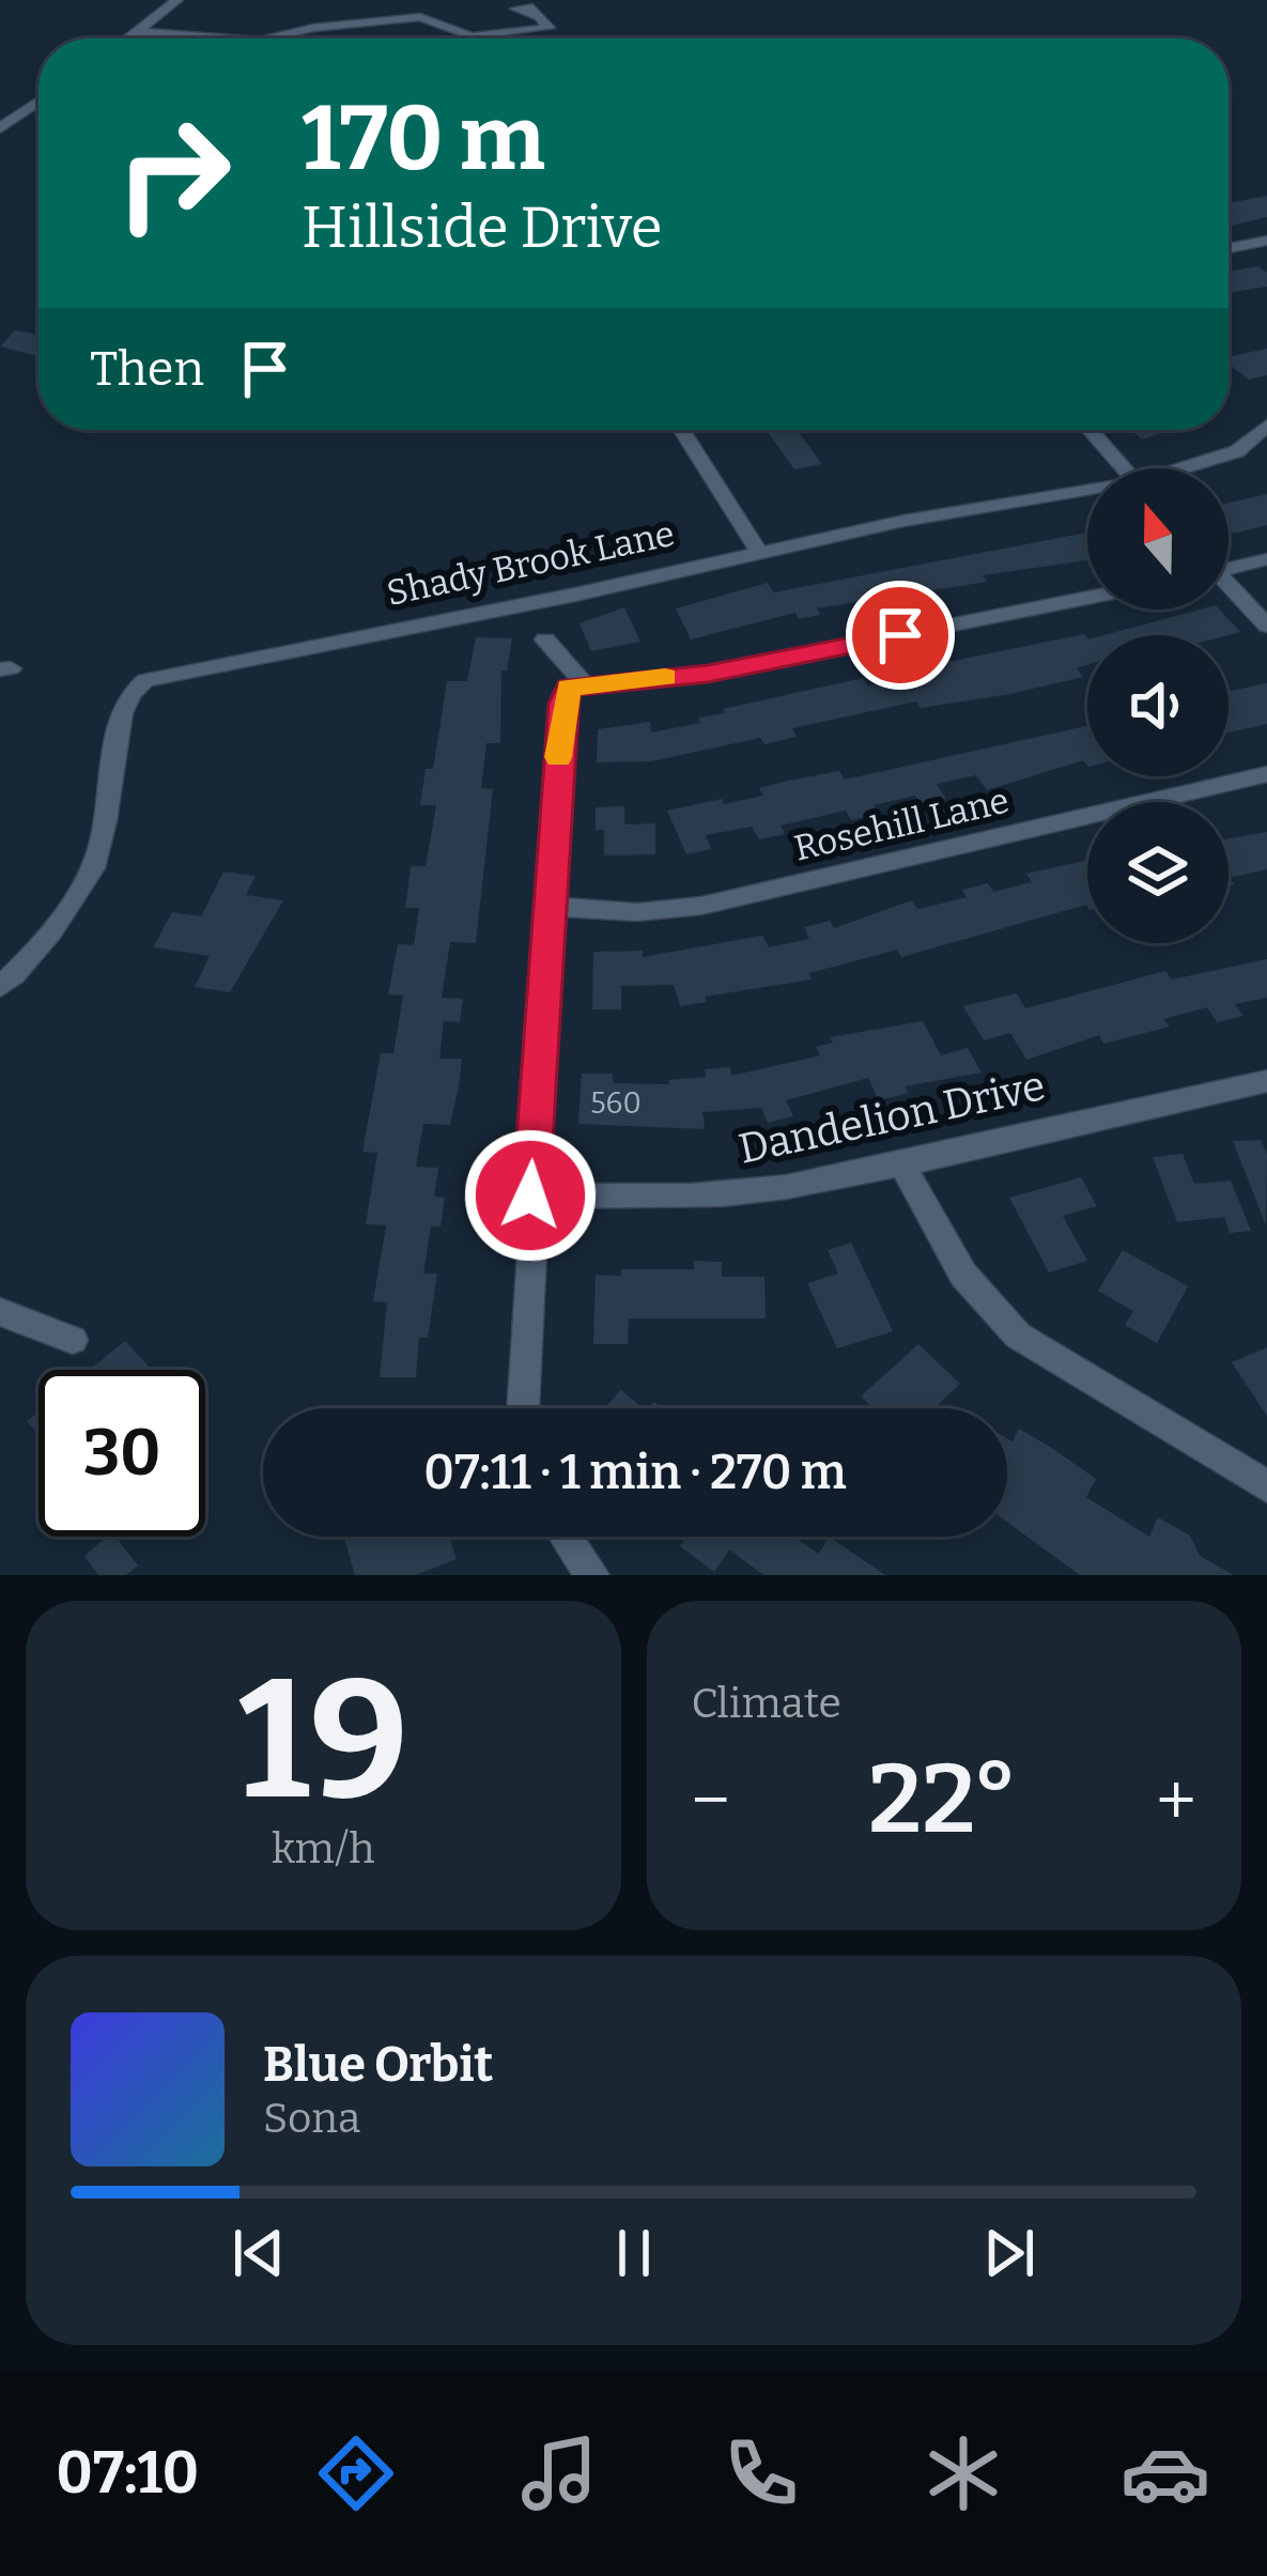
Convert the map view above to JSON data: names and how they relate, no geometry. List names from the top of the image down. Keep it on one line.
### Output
{"streets":{"street":["Shady Brook Lane","Rosehill Lane","Dandelion Drive"]},"house_numbers":["560"],"north":"top","page":{"turn":["170 m","Hillside Drive"],"then":"Then","limit":"30","trip":"07:11 · 1 min · 270 m","tile":[["19","km/h"],"Climate"],"heat":["−","22°","+"],"song":["Blue Orbit","Sona"],"tabs":"07:10"}}
